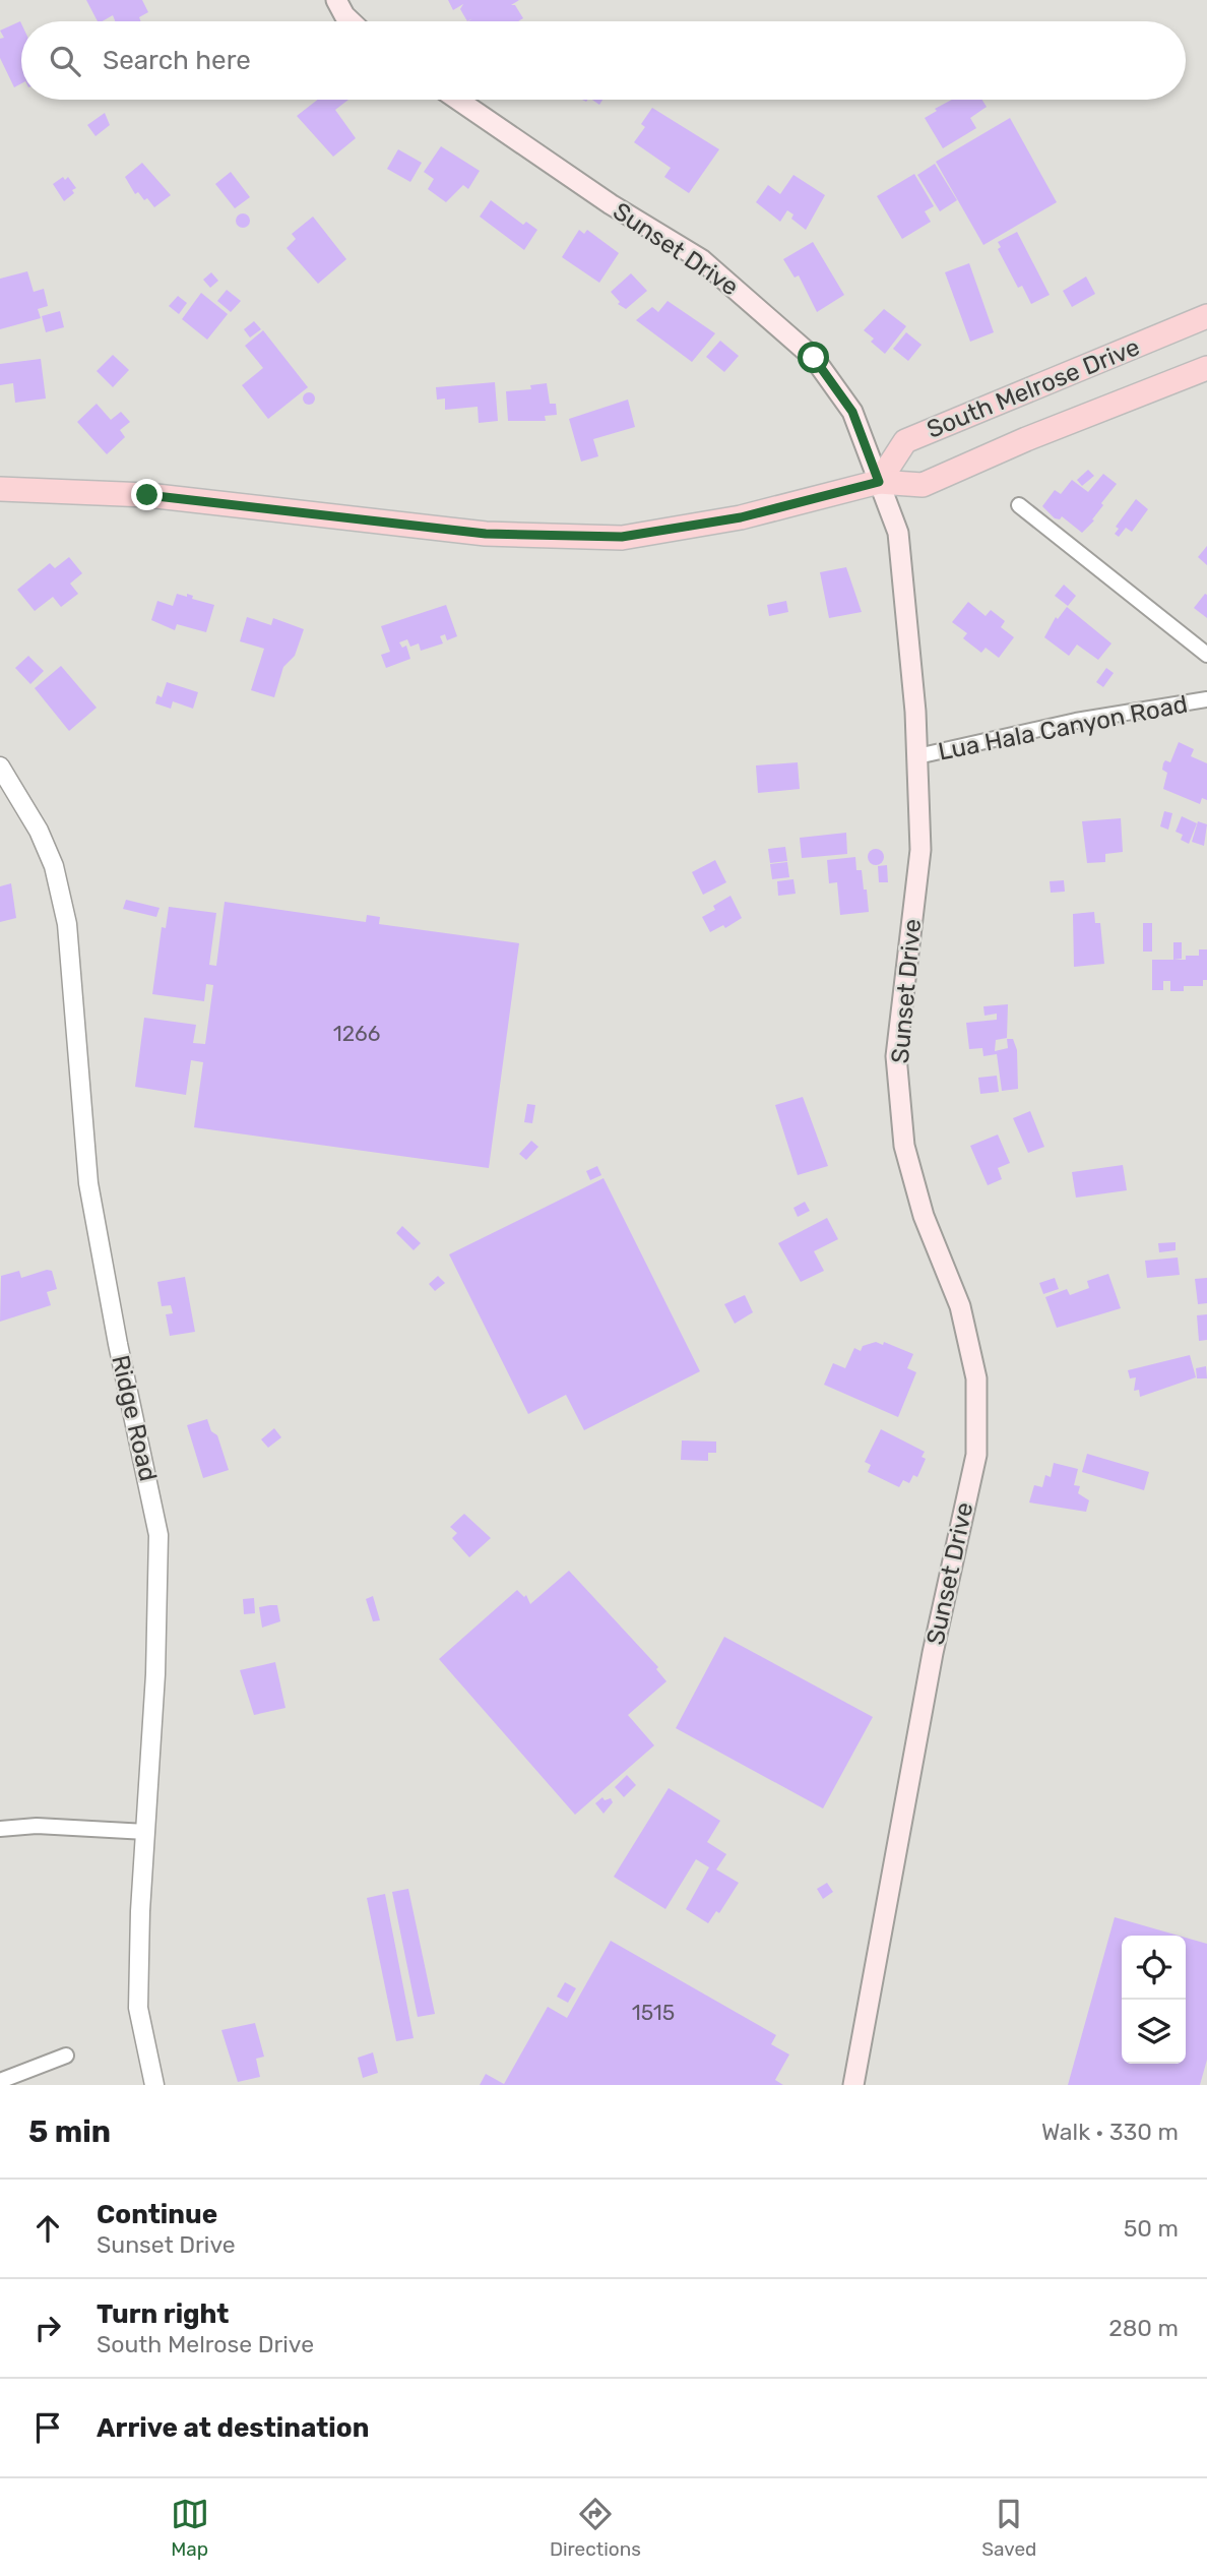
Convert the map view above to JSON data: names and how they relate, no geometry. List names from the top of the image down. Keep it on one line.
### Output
{"streets":{"main road":["Sunset Drive","South Melrose Drive"],"street":["Lua Hala Canyon Road","Ridge Road"]},"crossings":[["Sunset Drive","South Melrose Drive"],["Sunset Drive","Lua Hala Canyon Road"]],"house_numbers":["1266","1515"],"page":{"search":"Search here","heading":["5 min","Walk · 330 m"],"list":[["Continue","Sunset Drive","50 m"],["Turn right","South Melrose Drive","280 m"],"Arrive at destination"],"nav":["Map","Directions","Saved"]}}
